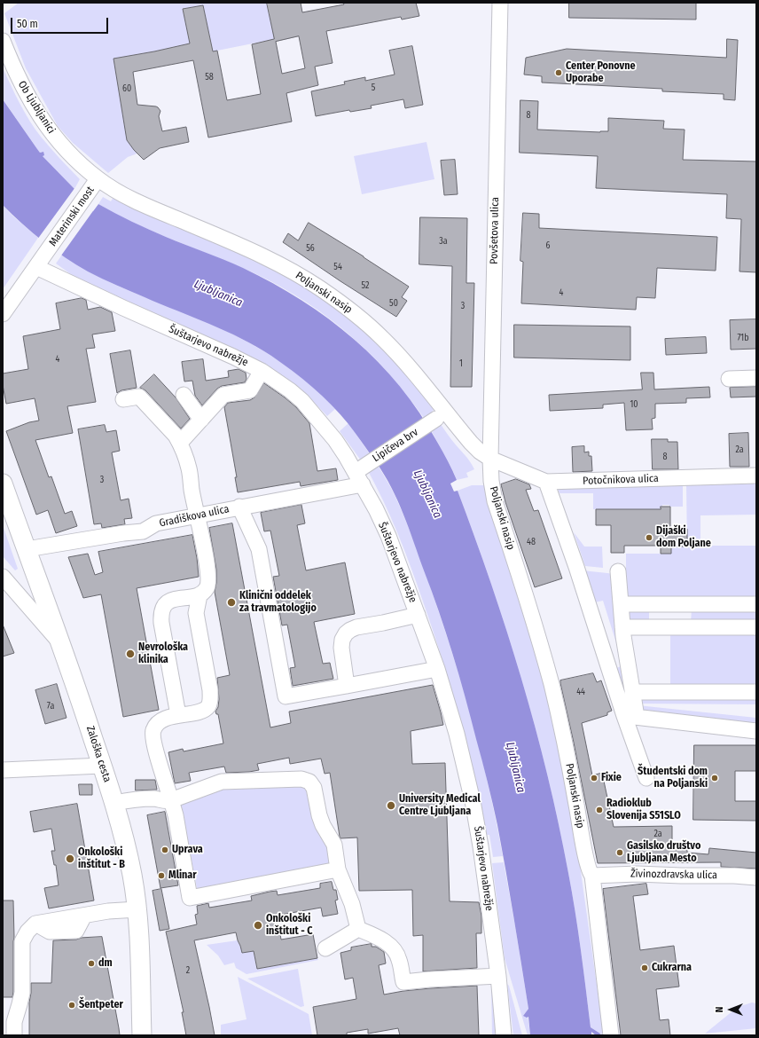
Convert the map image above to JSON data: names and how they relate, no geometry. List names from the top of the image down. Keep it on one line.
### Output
{"streets":{"main road":["Zaloška cesta"],"street":["Ob Ljubljanici","Materinski most","Povšetova ulica","Poljanski nasip","Šuštarjevo nabrežje","Lipičeva brv","Potočnikova ulica","Gradiškova ulica","Živinozdravska ulica"]},"crossings":[["Ob Ljubljanici","Materinski most"],["Ob Ljubljanici","Poljanski nasip"],["Materinski most","Poljanski nasip"],["Materinski most","Šuštarjevo nabrežje"],["Povšetova ulica","Poljanski nasip"],["Povšetova ulica","Potočnikova ulica"],["Poljanski nasip","Potočnikova ulica"],["Poljanski nasip","Živinozdravska ulica"],["Šuštarjevo nabrežje","Lipičeva brv"],["Šuštarjevo nabrežje","Gradiškova ulica"],["Lipičeva brv","Gradiškova ulica"],["Gradiškova ulica","Zaloška cesta"]],"water":["Ljubljanica"],"places":["Center Ponovne Uporabe","Dijaški dom Poljane","Klinični oddelek za travmatologijo","Nevrološka klinika","Fixie","Študentski dom na Poljanski","University Medical Centre Ljubljana","Radioklub Slovenija S51SLO","Uprava","Gasilsko društvo Ljubljana Mesto","Onkološki inštitut - B","Mlinar","Onkološki inštitut - C","dm","Cukrarna","Šentpeter"],"house_numbers":["58","5","60","8","3a","6","56","54","52","4","50","3","71b","4","1","10","2a","8","3","48","44","7a","2a","2"],"scale_bar":"50 m","north":"left"}
